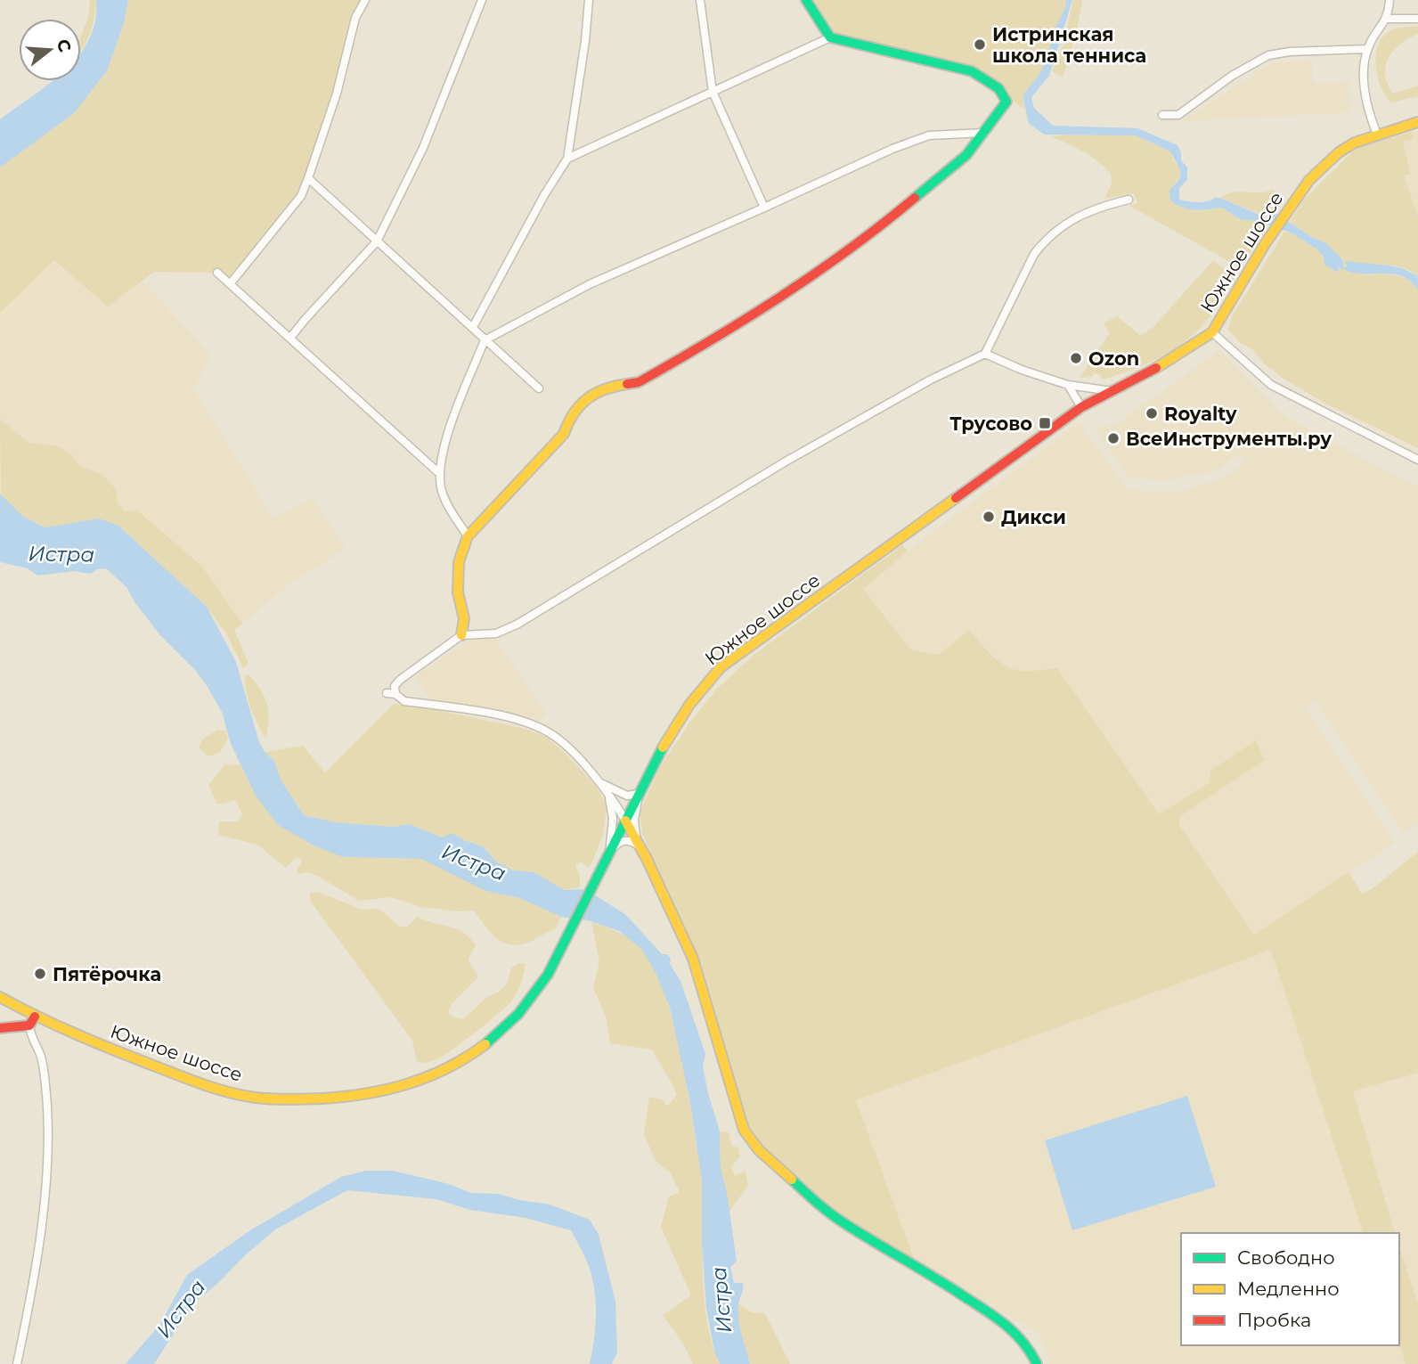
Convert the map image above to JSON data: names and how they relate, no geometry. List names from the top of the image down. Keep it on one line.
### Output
{"streets":{"main road":["Южное шоссе"]},"water":["Истра"],"places":{"other":["Истринская школа тенниса","Ozon","Royalty","ВсеИнструменты.ру","Дикси","Пятёрочка"],"transit":["Трусово"]},"legend":["Свободно","Медленно","Пробка"],"north":"right"}
